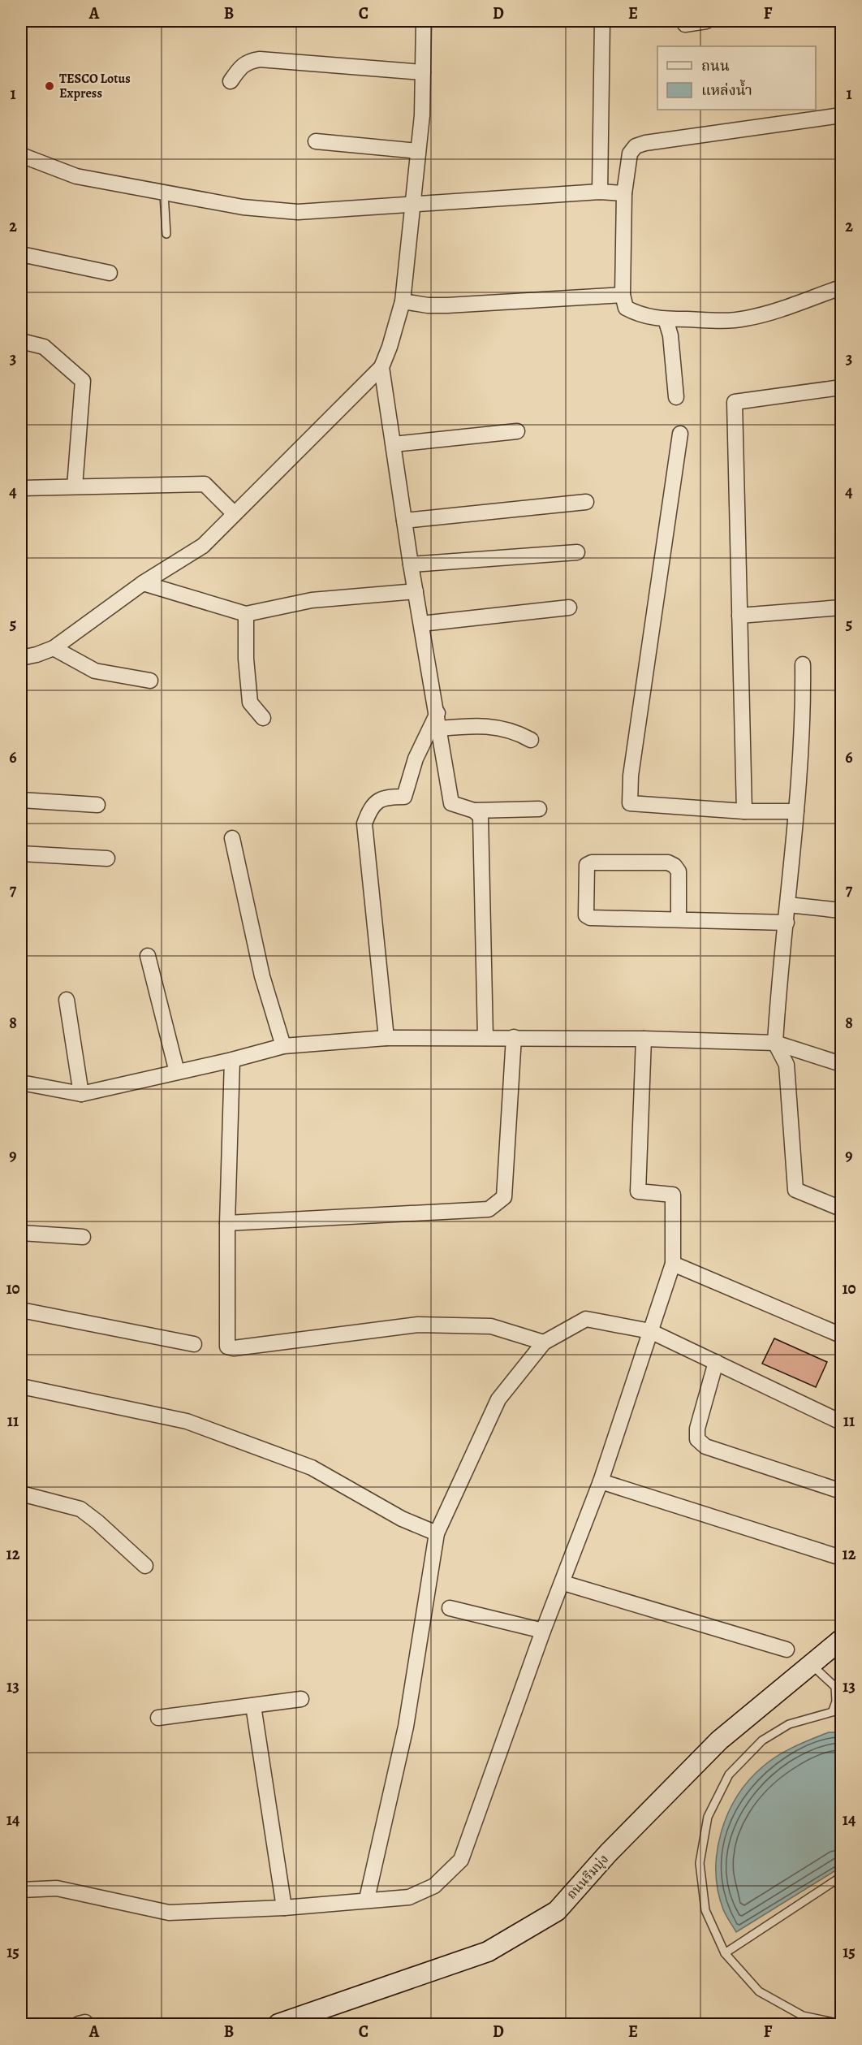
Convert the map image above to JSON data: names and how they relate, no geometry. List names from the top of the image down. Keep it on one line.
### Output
{"streets":{"main road":["ถนนริมบุ่ง"]},"places":["TESCO Lotus Express"],"legend":["ถนน","แหล่งน้ำ"],"grid":{"columns":["A","B","C","D","E","F"],"rows":["1","2","3","4","5","6","7","8","9","10","11","12","13","14","15"]}}
